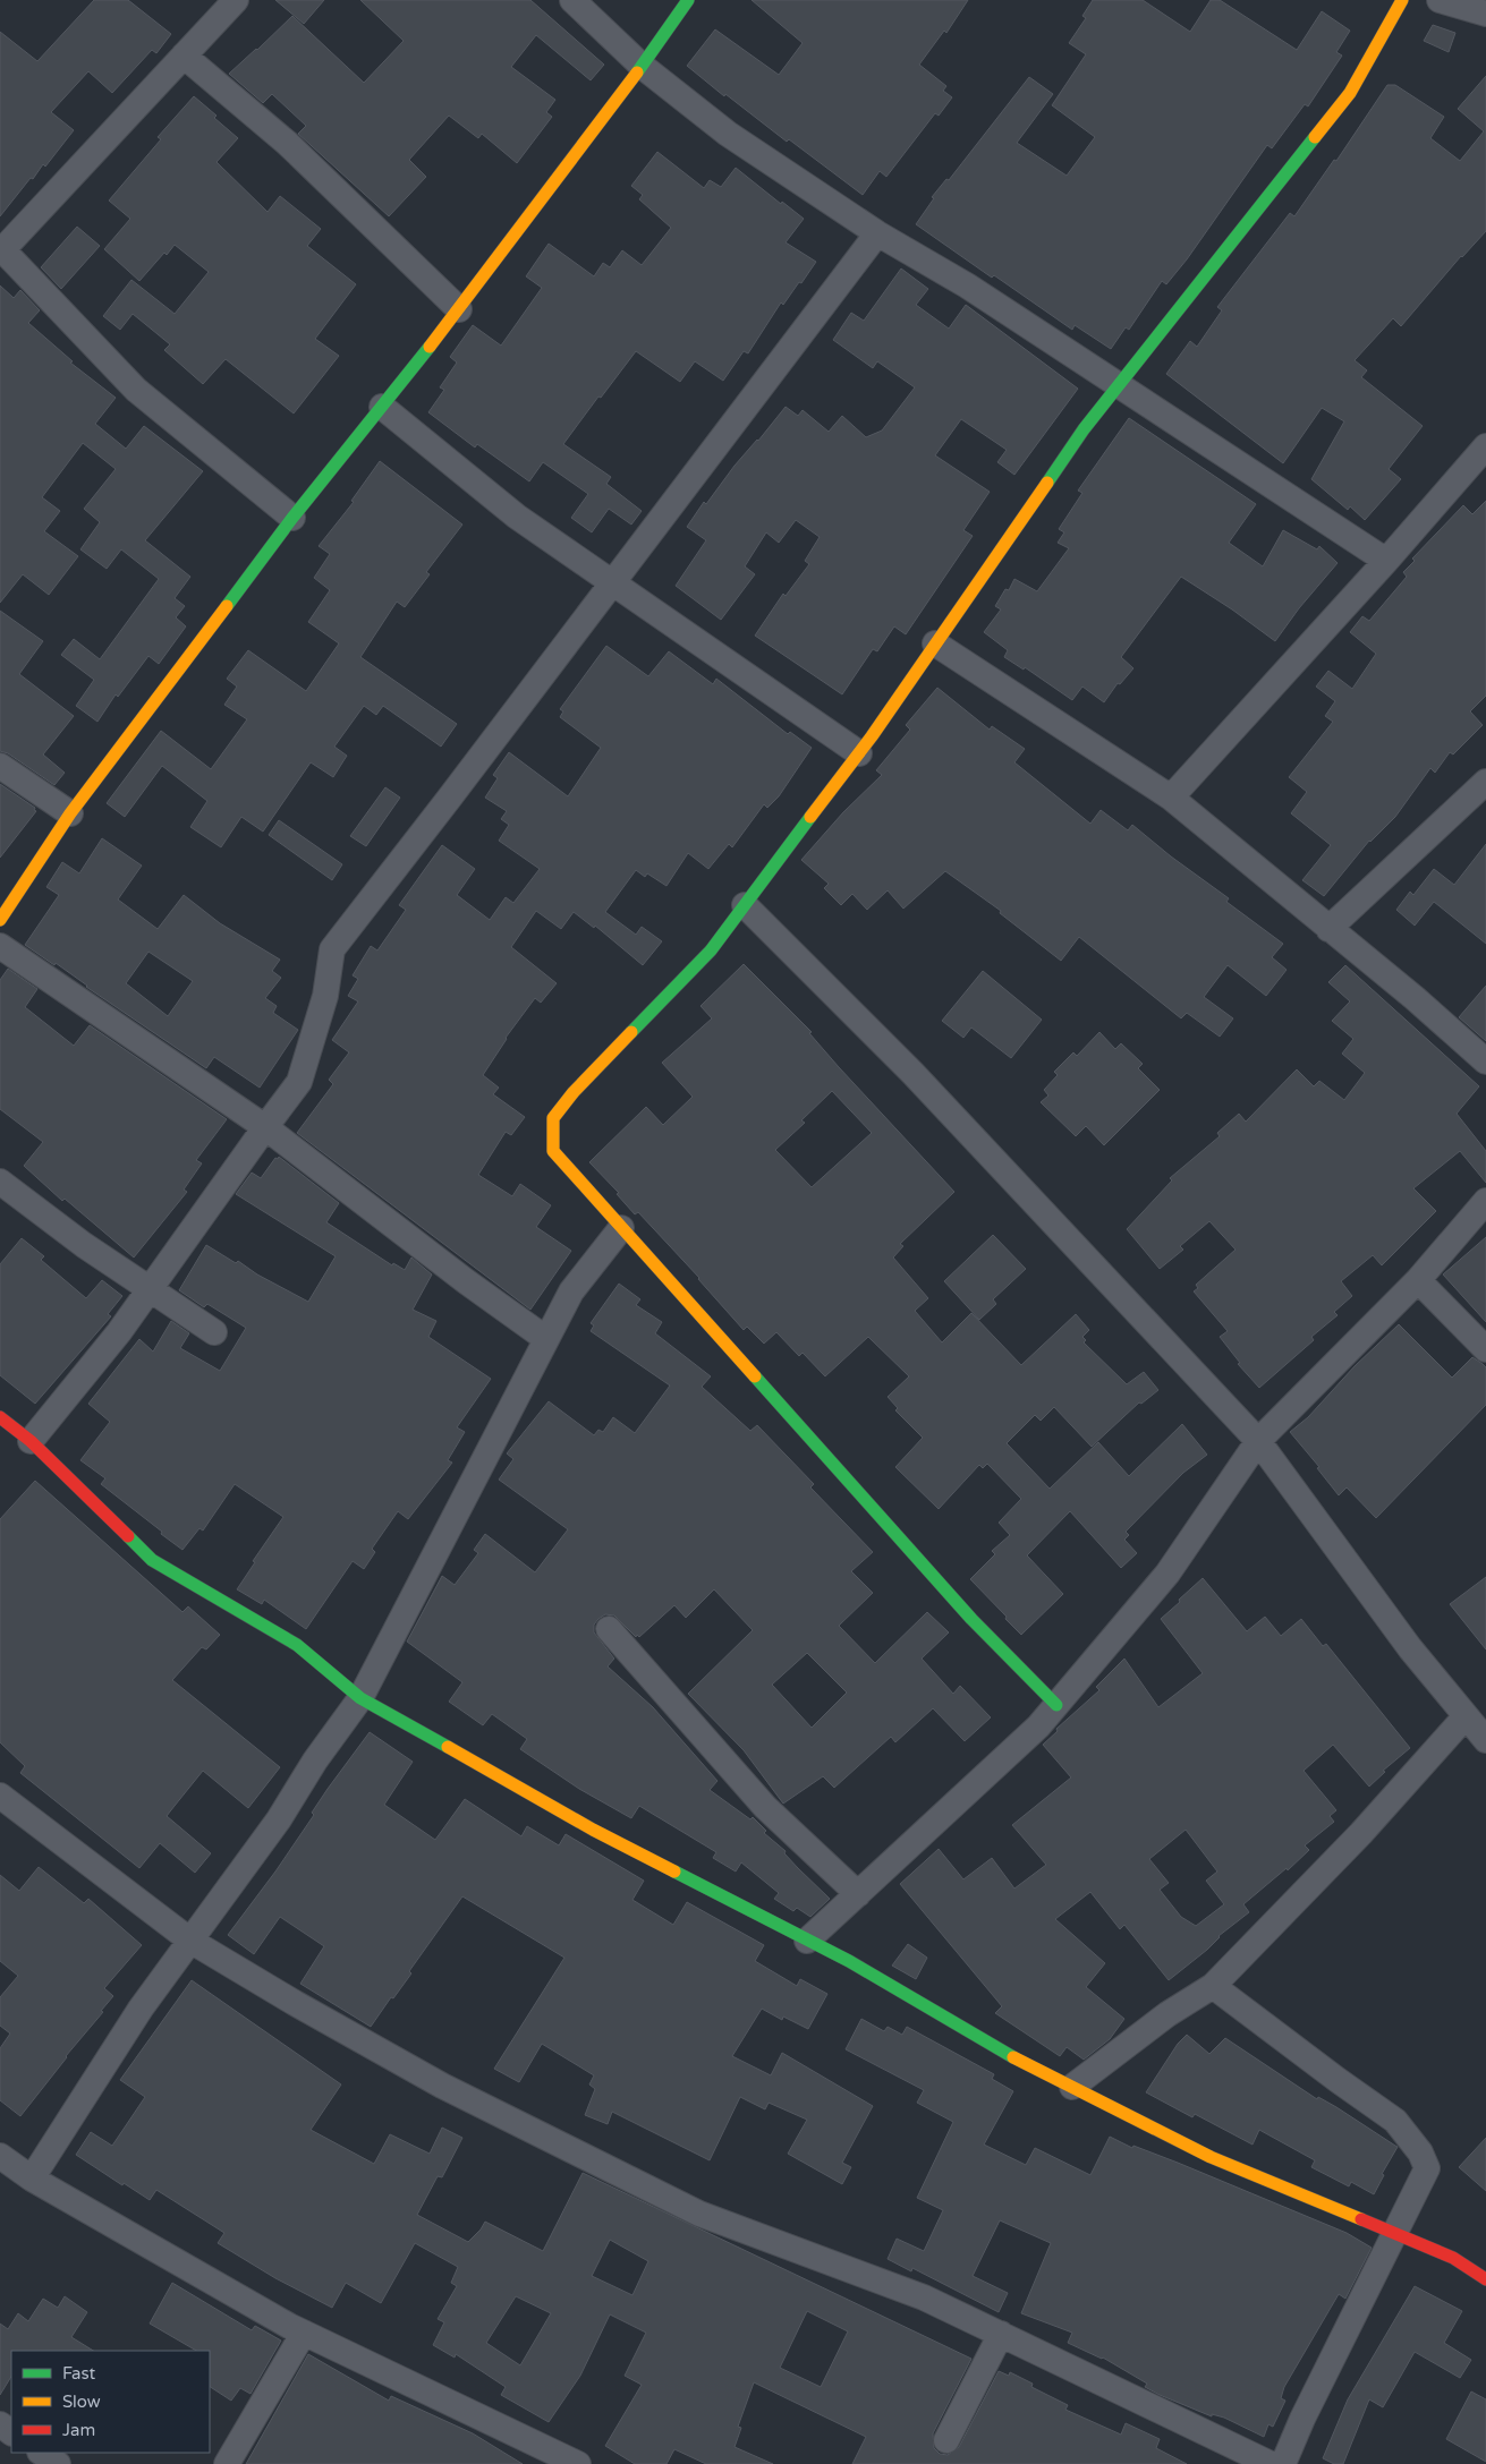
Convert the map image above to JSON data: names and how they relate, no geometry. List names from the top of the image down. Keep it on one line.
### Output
{"legend":["Fast","Slow","Jam"]}
